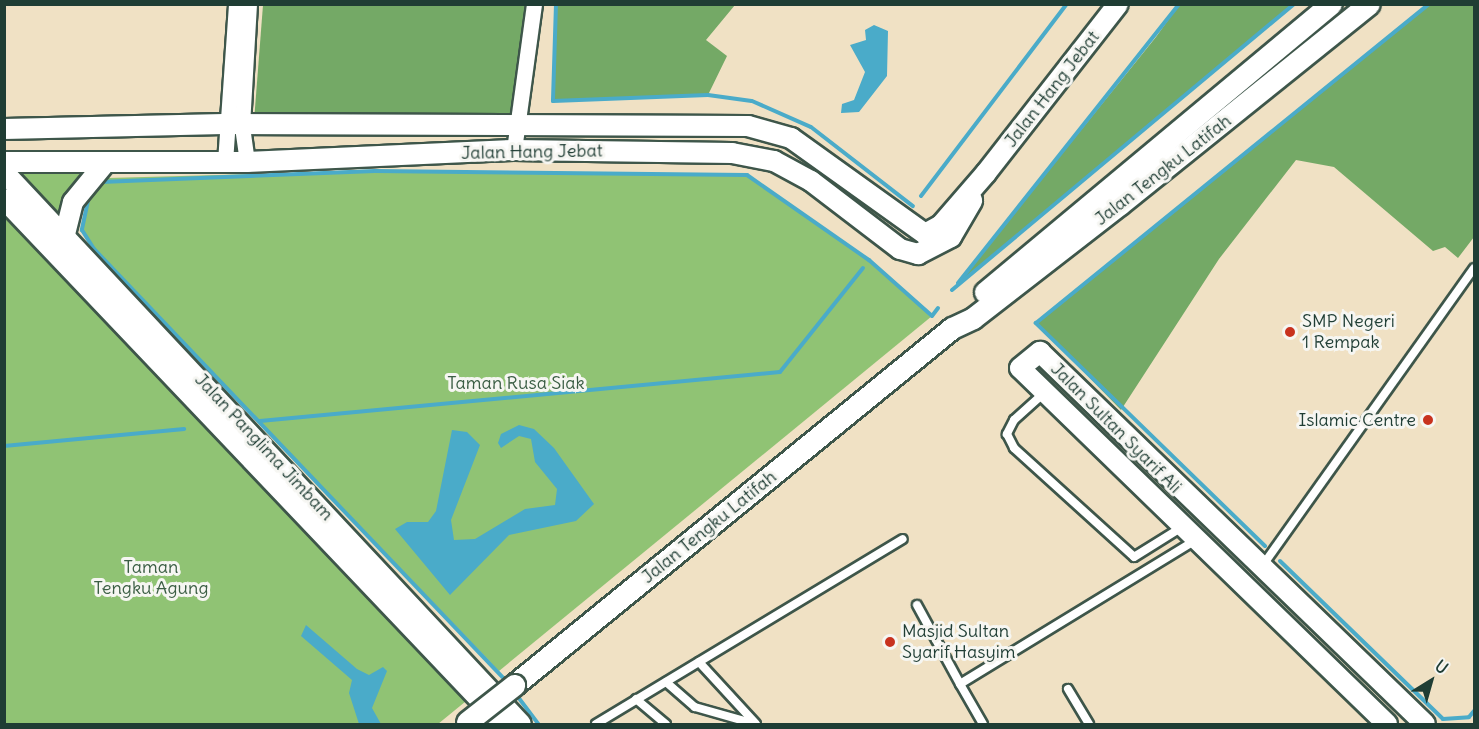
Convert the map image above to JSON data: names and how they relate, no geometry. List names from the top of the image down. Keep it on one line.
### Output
{"streets":{"main road":["Jalan Tengku Latifah"],"street":["Jalan Hang Jebat","Jalan Sultan Syarif Ali","Jalan Panglima Jimbam"]},"parks":["Taman Rusa Siak","Taman Tengku Agung"],"places":["SMP Negeri 1 Rempak","Islamic Centre","Masjid Sultan Syarif Hasyim"],"north":"top right"}
